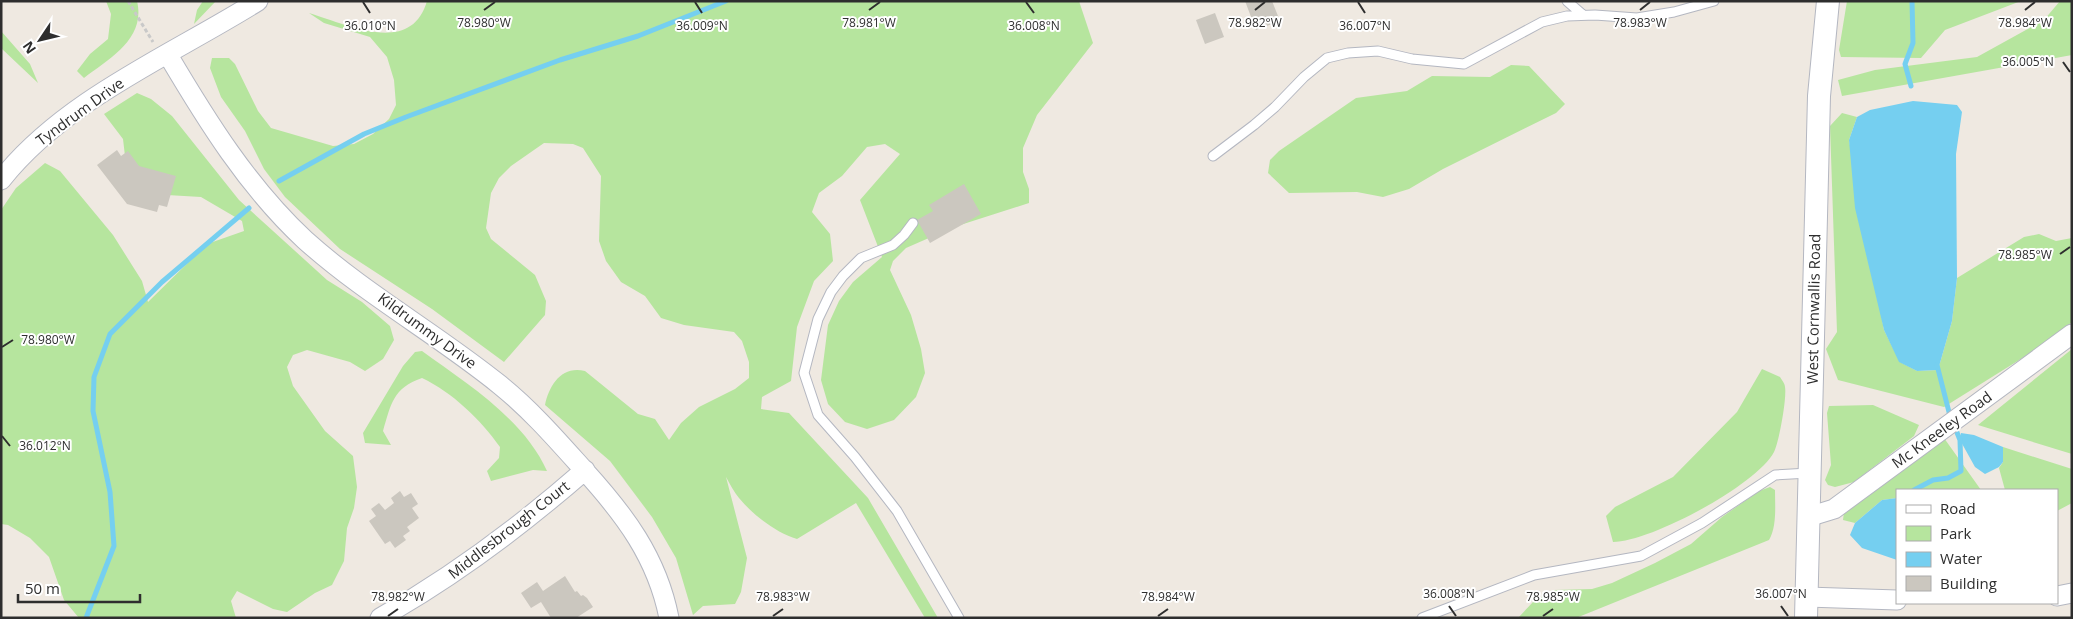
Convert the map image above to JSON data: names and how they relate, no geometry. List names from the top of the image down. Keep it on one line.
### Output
{"streets":{"street":["Tyndrum Drive","West Cornwallis Road","Kildrummy Drive","Mc Kneeley Road","Middlesbrough Court"]},"crossings":[["Tyndrum Drive","Kildrummy Drive"],["West Cornwallis Road","Mc Kneeley Road"],["Kildrummy Drive","Middlesbrough Court"]],"legend":["Road","Park","Water","Building"],"scale_bar":"50 m","north":"bottom left","coordinates":["78.980°W","78.981°W","78.982°W","78.983°W","78.984°W","36.010°N","36.009°N","36.008°N","36.007°N","36.005°N","78.985°W","36.012°N"]}
